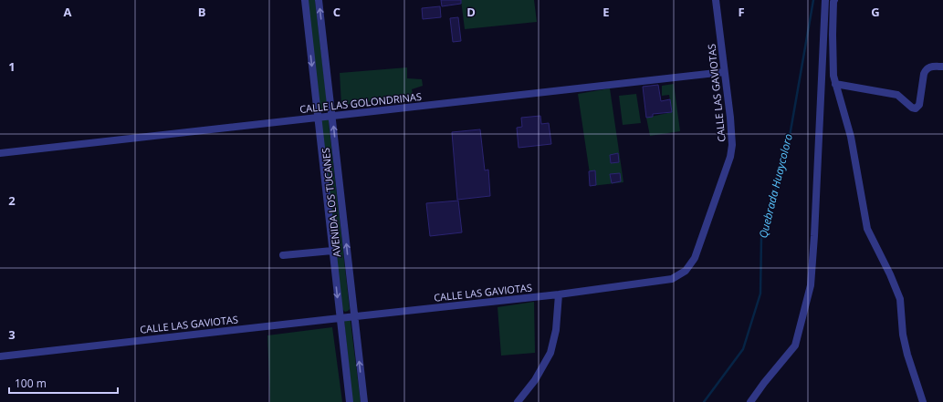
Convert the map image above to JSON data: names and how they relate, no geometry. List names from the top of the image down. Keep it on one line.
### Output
{"streets":{"street":["CALLE LAS GAVIOTAS","CALLE LAS GOLONDRINAS","AVENIDA LOS TUCANES"]},"crossings":[["CALLE LAS GAVIOTAS","CALLE LAS GOLONDRINAS"],["CALLE LAS GAVIOTAS","AVENIDA LOS TUCANES"],["CALLE LAS GOLONDRINAS","AVENIDA LOS TUCANES"]],"water":["Quebrada Huaycoloro"],"scale_bar":"100 m","grid":{"columns":["A","B","C","D","E","F","G"],"rows":["1","2","3"]}}
